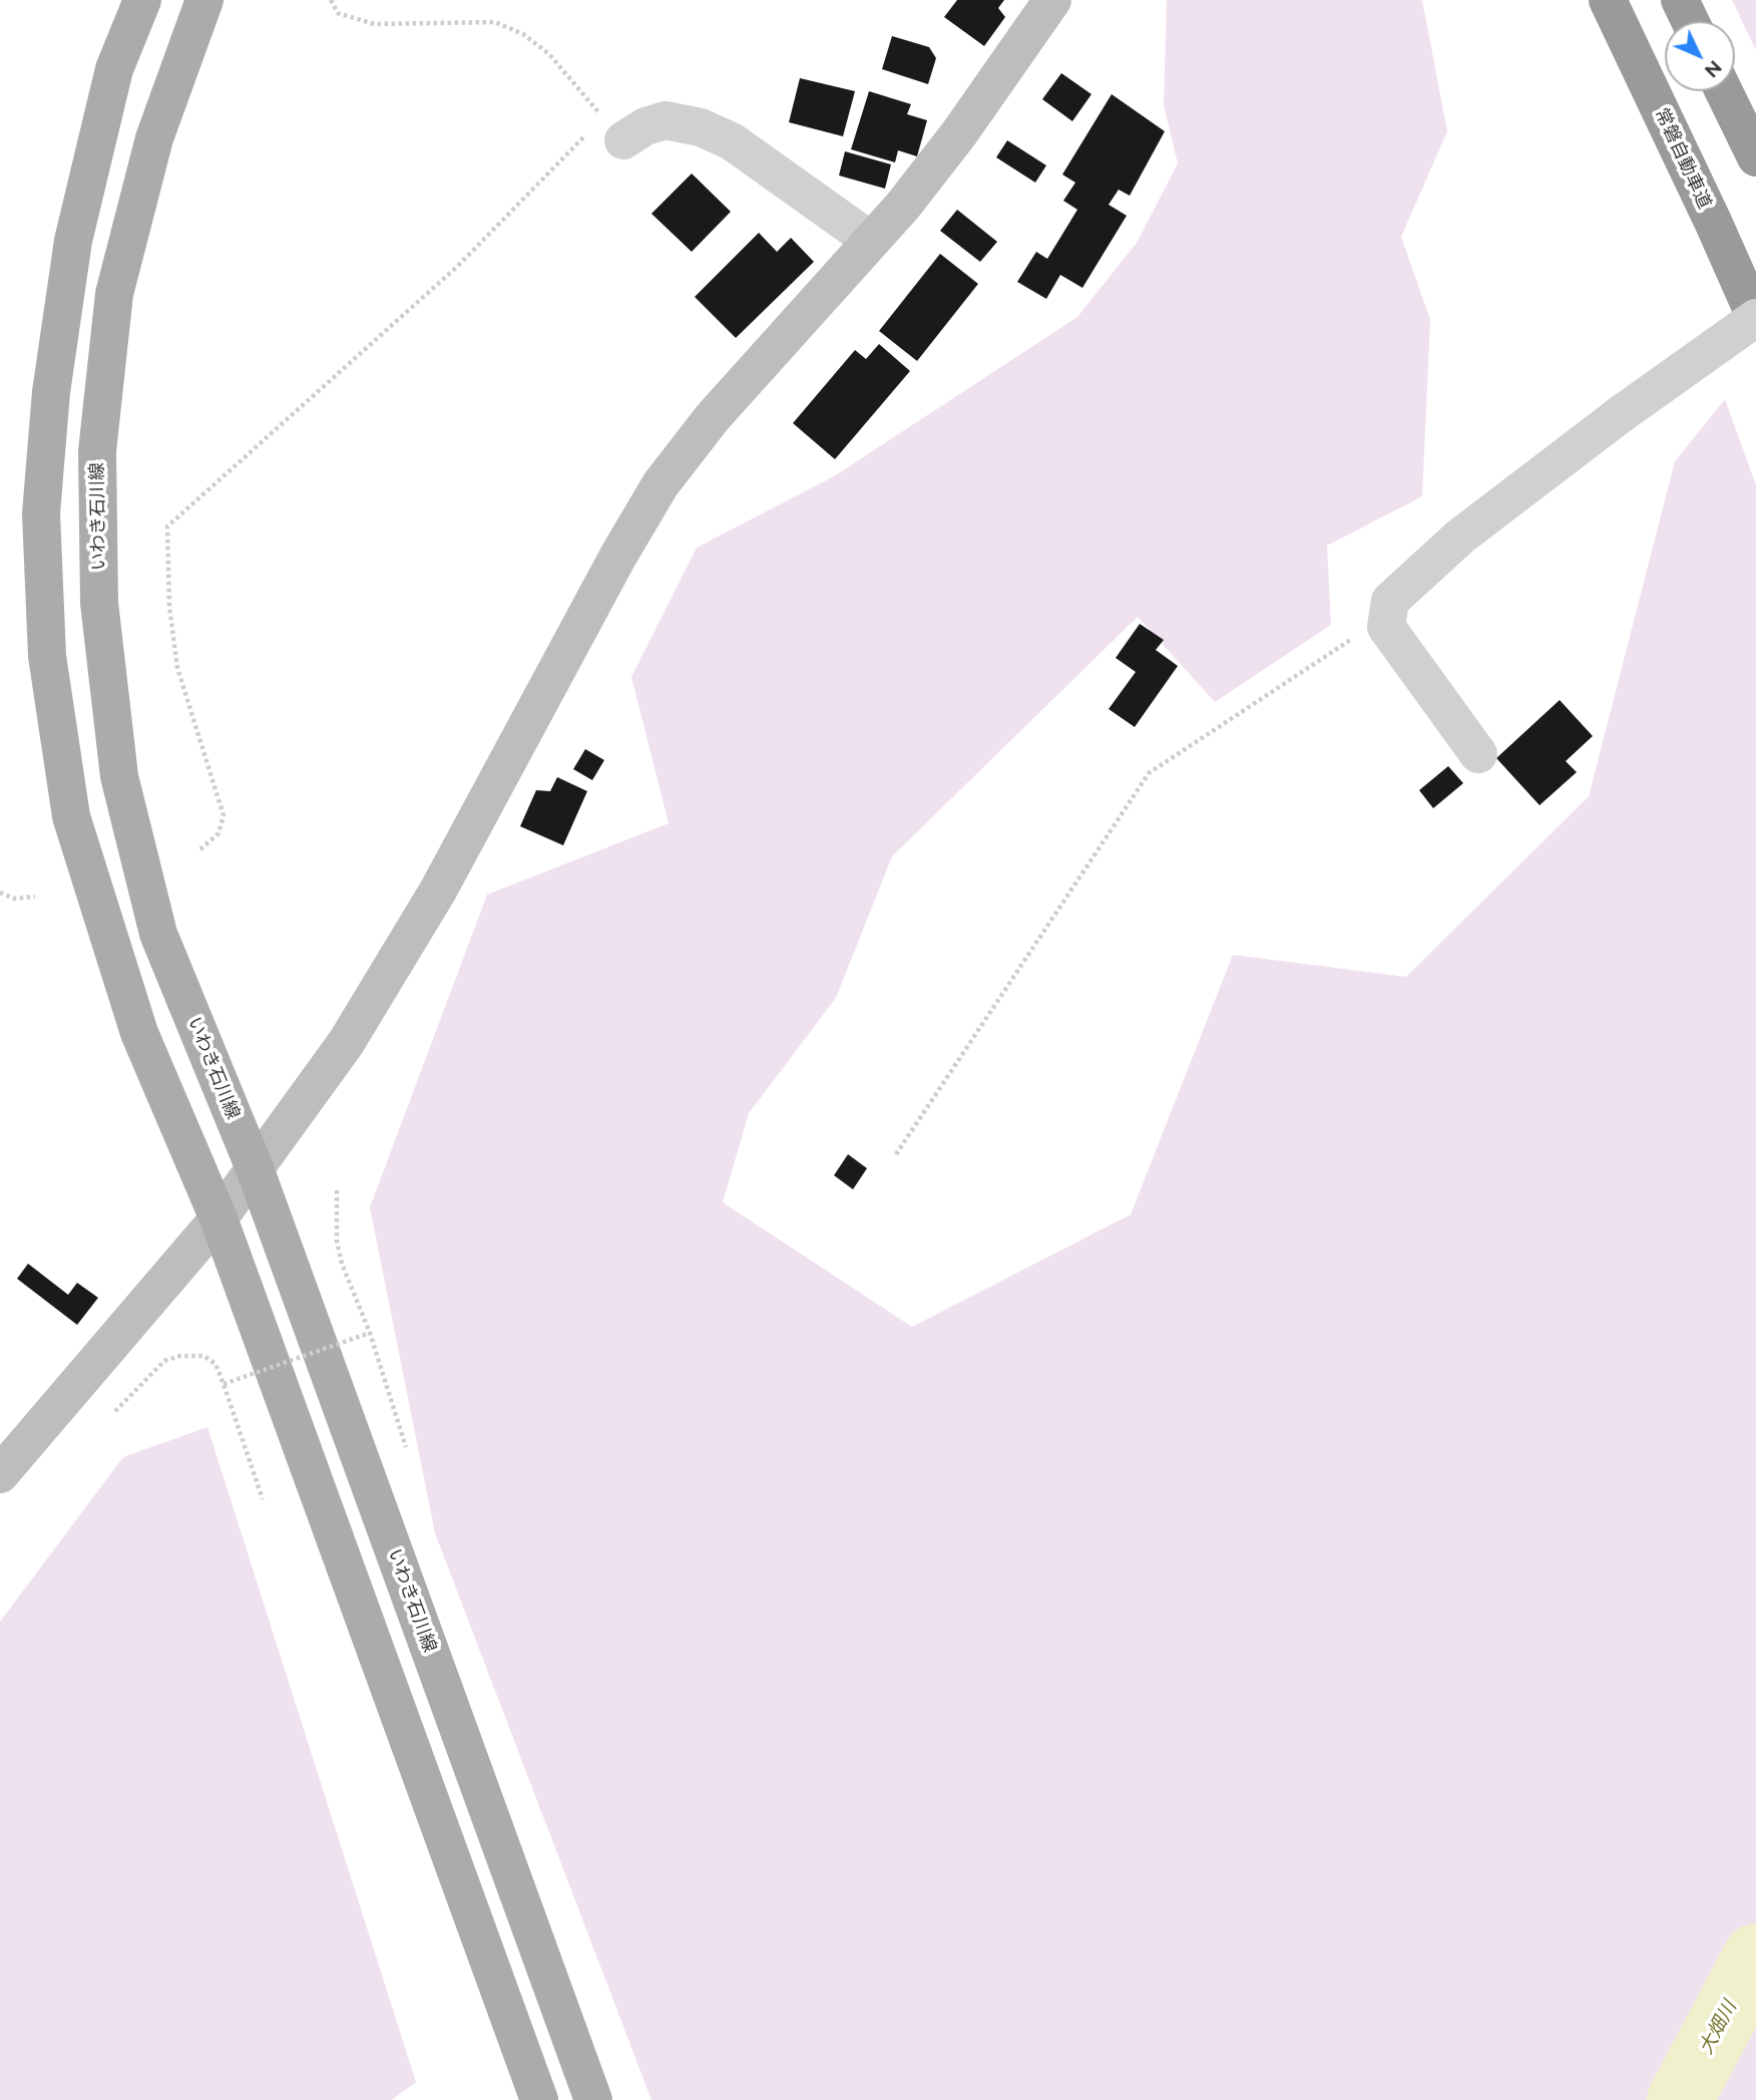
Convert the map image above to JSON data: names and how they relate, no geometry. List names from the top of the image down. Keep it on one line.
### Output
{"streets":{"highway":["常磐自動車道"],"main road":["いわき石川線"]},"water":["大畑川"],"north":"bottom right"}
